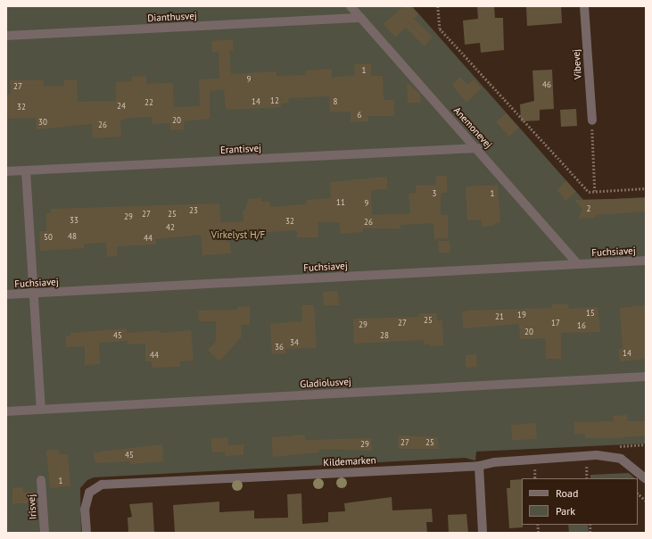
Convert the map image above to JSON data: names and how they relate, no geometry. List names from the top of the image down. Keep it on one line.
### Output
{"streets":{"street":["Dianthusvej","Vibevej","Anemonevej","Erantisvej","Fuchsiavej","Gladiolusvej","Kildemarken","Irisvej"]},"crossings":[["Dianthusvej","Anemonevej"],["Anemonevej","Erantisvej"],["Anemonevej","Fuchsiavej"]],"parks":["Virkelyst H/F"],"house_numbers":["1","9","46","27","12","14","8","22","24","32","6","20","30","26","3","1","11","9","2","23","27","25","29","33","32","26","42","48","50","44","15","19","21","25","27","17","29","16","20","45","28","34","36","14","44","27","25","29","45","1"],"legend":["Road","Park"]}
